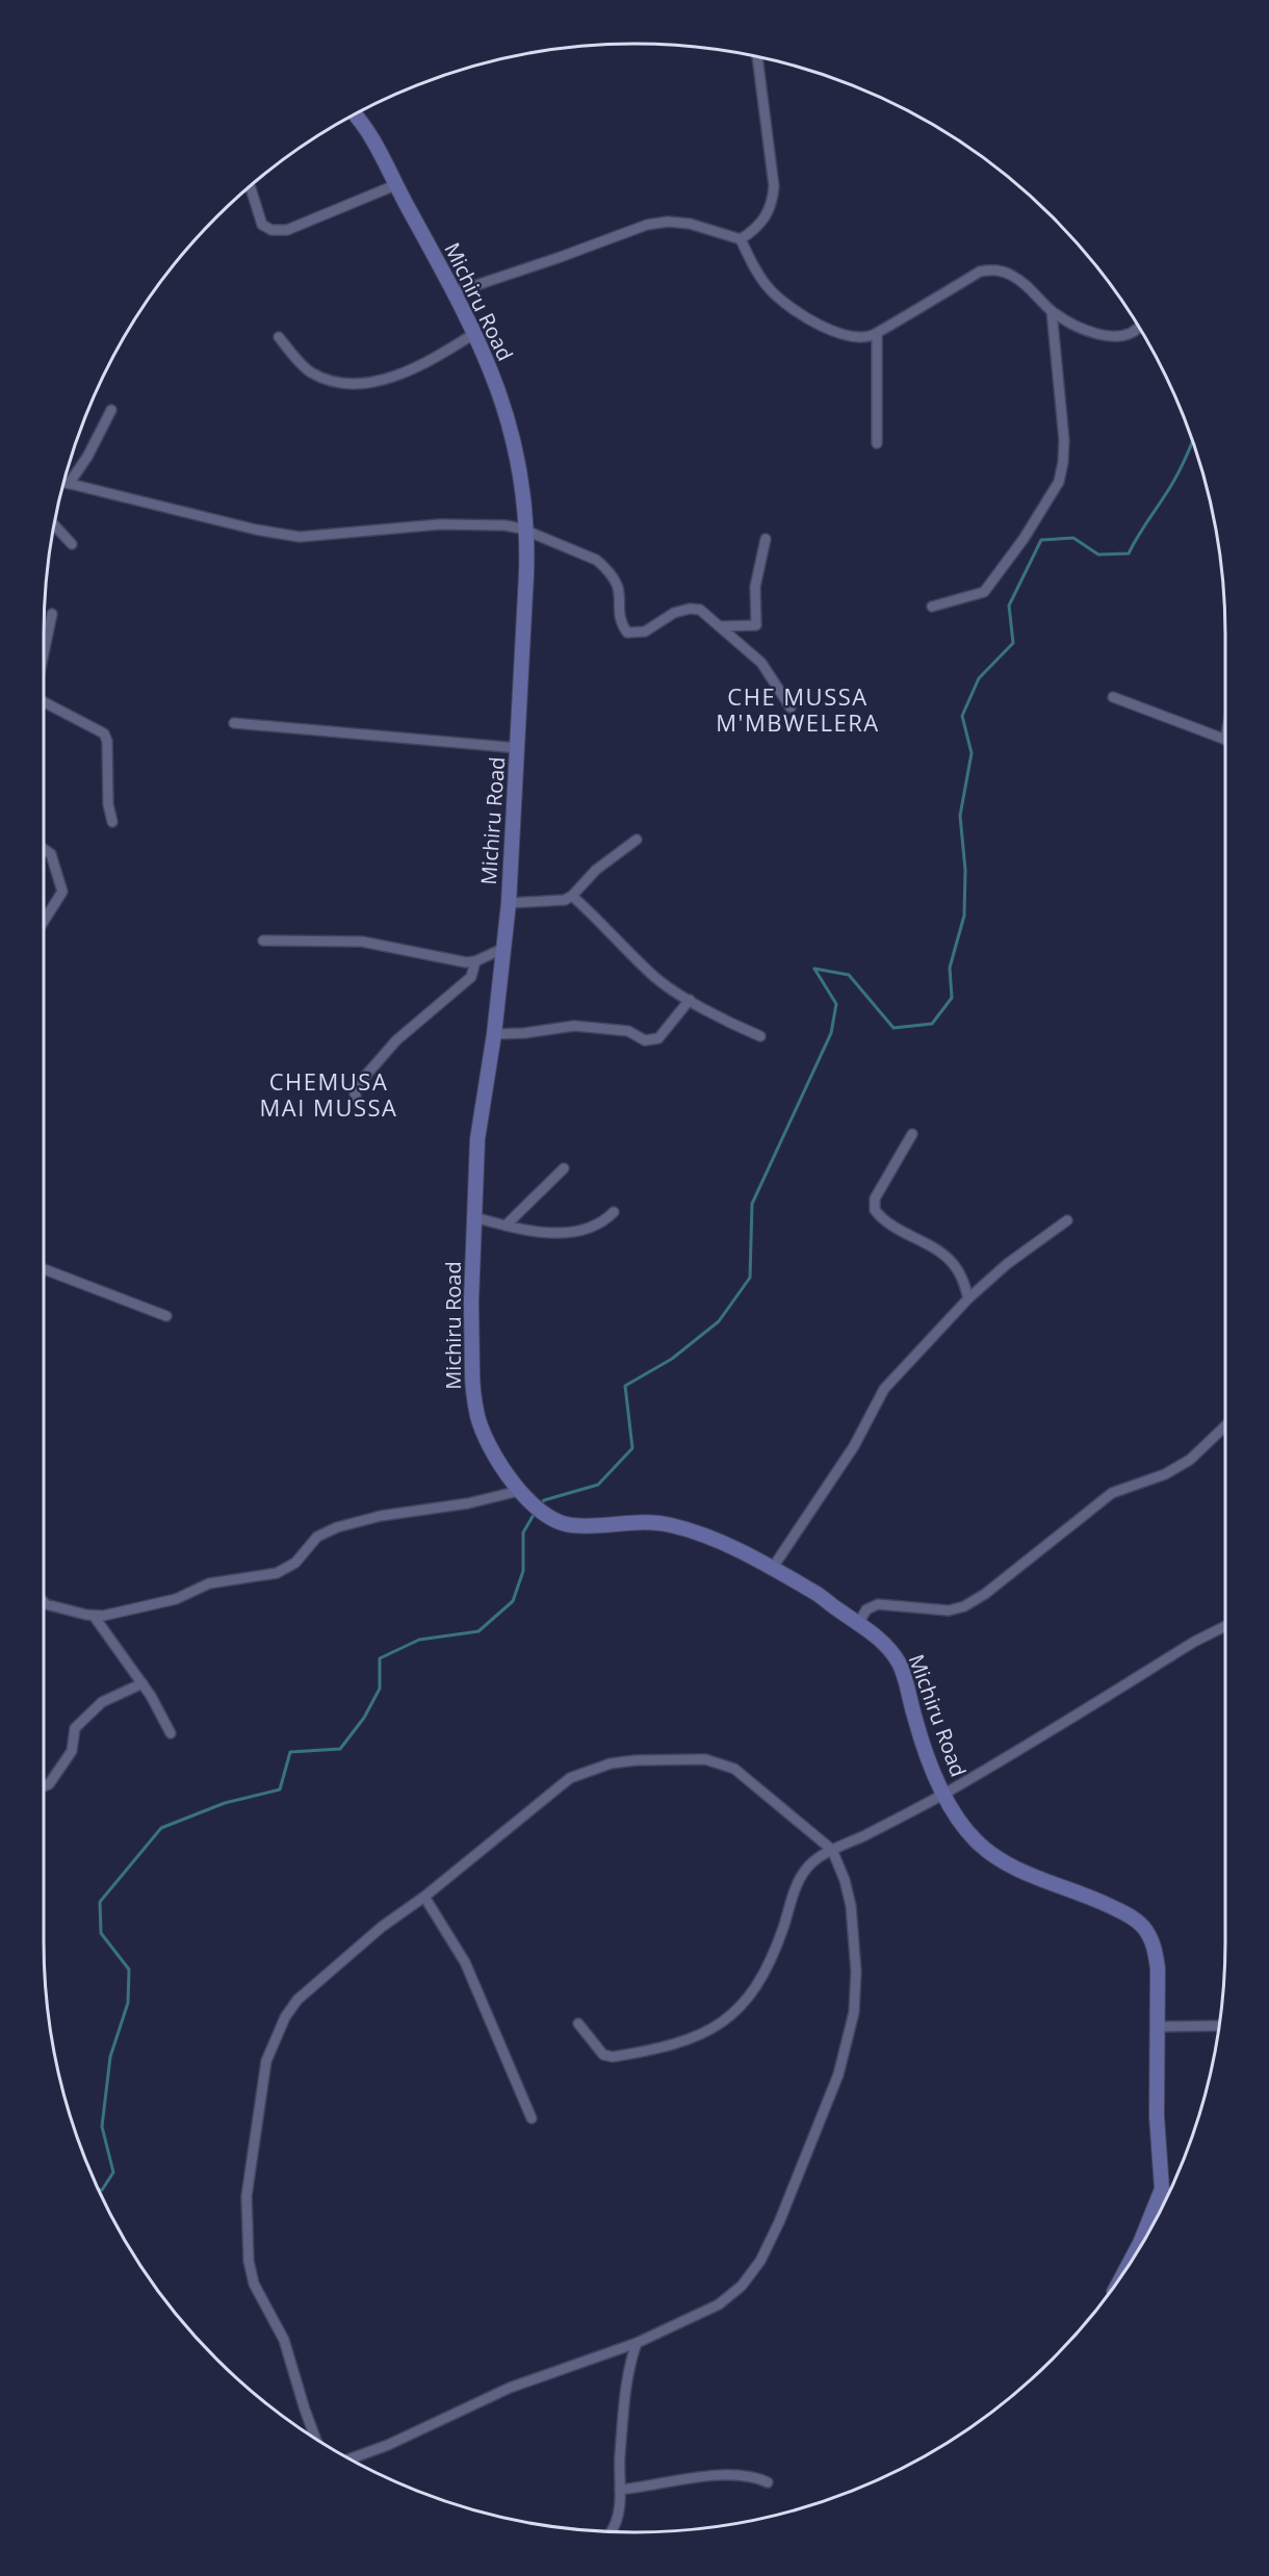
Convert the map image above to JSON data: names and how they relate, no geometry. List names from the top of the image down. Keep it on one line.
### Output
{"streets":{"street":["Michiru Road"]},"districts":["CHE MUSSA M'MBWELERA","CHEMUSA MAI MUSSA"]}
